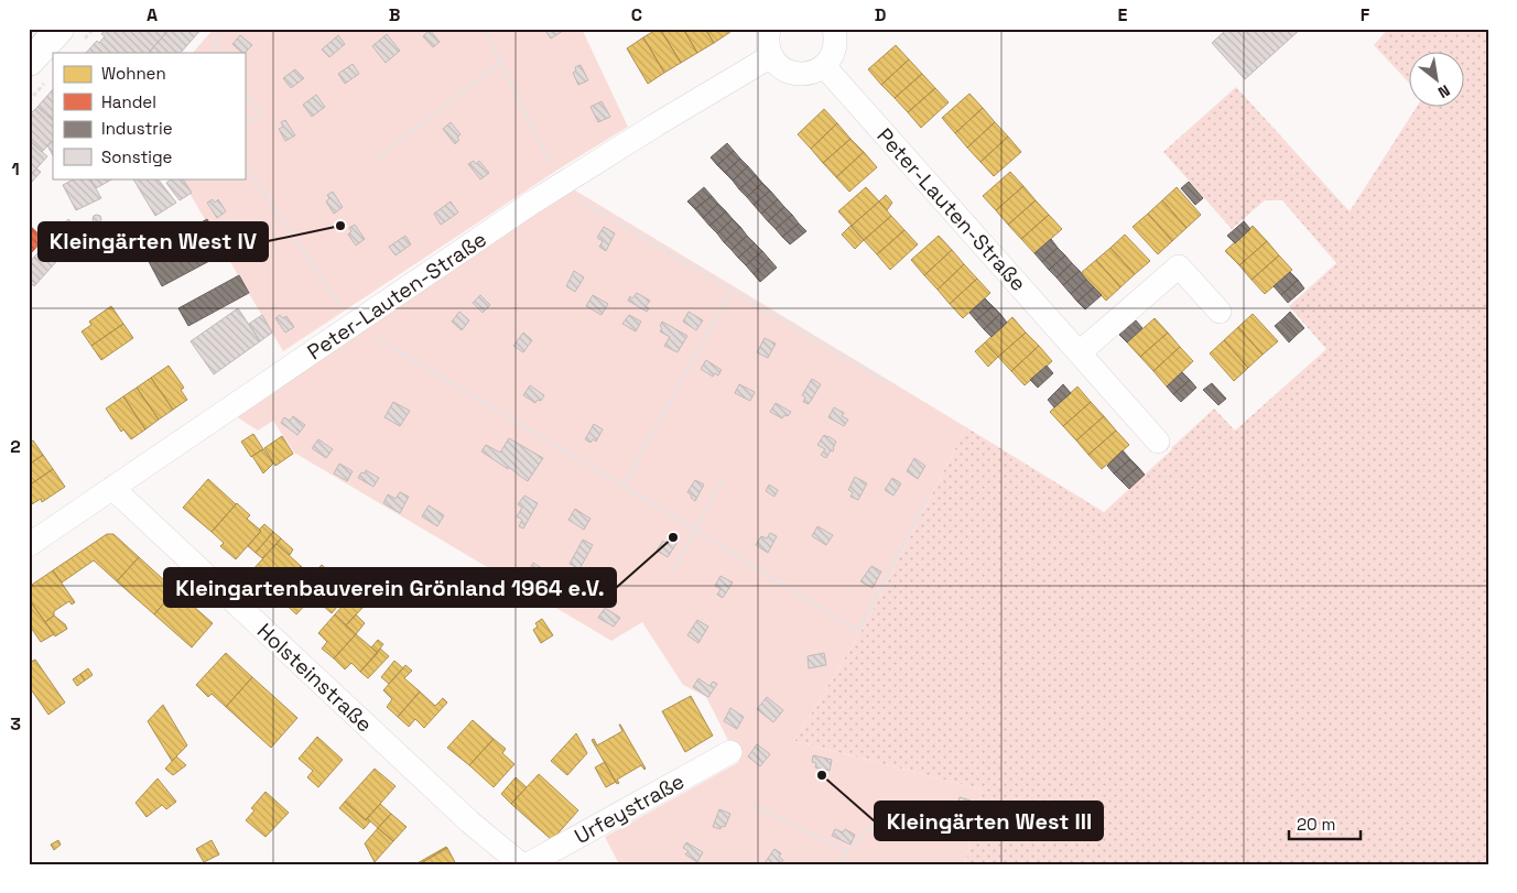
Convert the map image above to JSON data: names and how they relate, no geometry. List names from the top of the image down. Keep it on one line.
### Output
{"streets":{"street":["Peter-Lauten-Straße","Holsteinstraße","Urfeystraße"]},"crossings":[["Peter-Lauten-Straße","Holsteinstraße"]],"places":["Kleingärten West IV","Kleingartenbauverein Grönland 1964 e.V.","Kleingärten West III"],"legend":["Wohnen","Handel","Industrie","Sonstige"],"scale_bar":"20 m","north":"bottom right","grid":{"columns":["A","B","C","D","E","F"],"rows":["1","2","3"]}}
